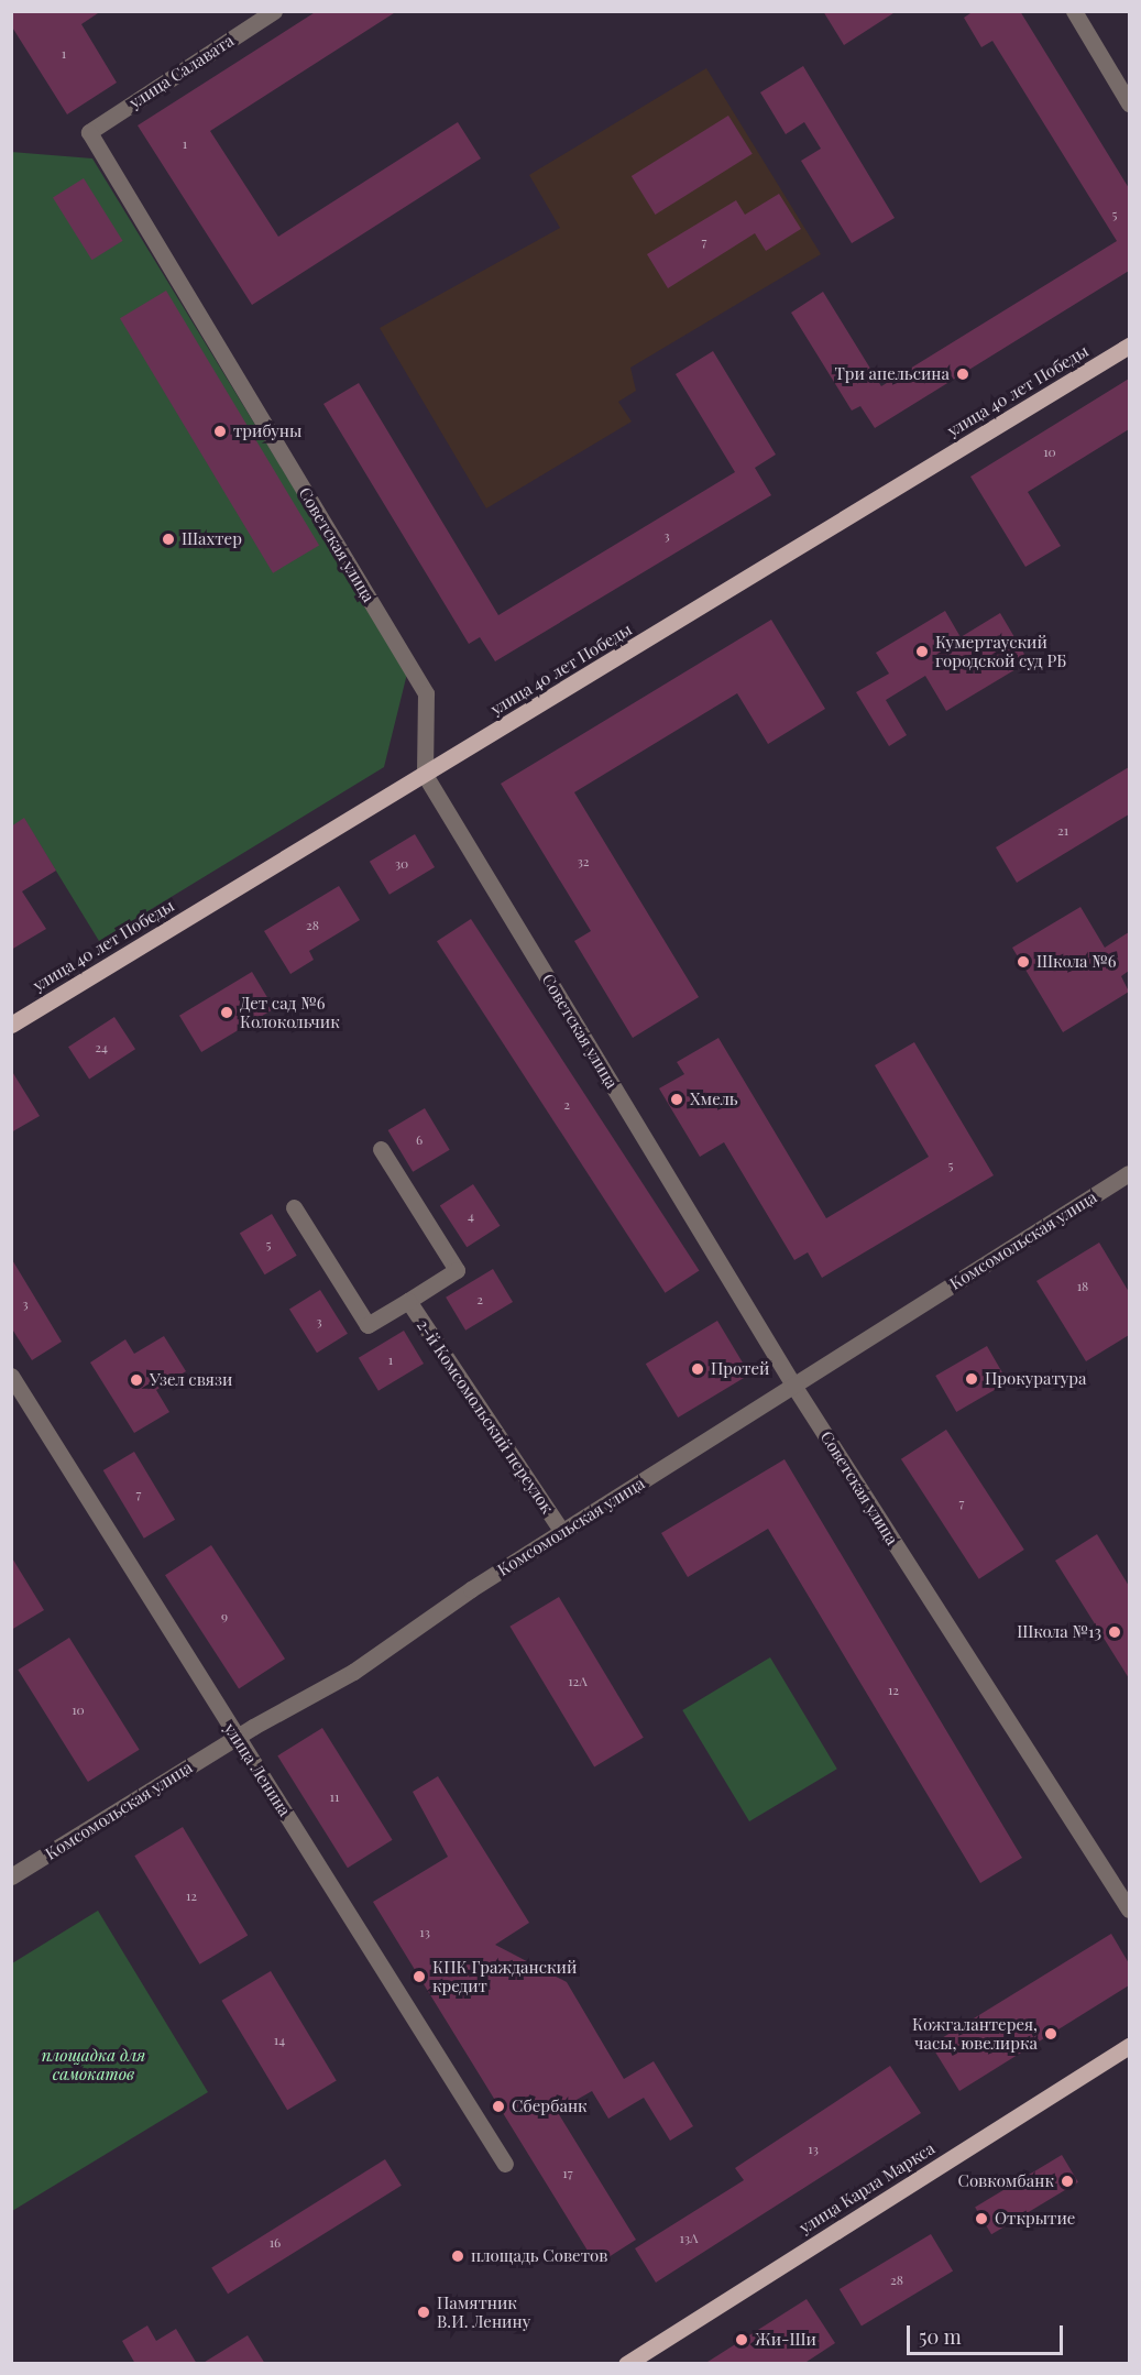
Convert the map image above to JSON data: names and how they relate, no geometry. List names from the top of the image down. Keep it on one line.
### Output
{"streets":{"main road":["улица 40 лет Победы","улица Карла Маркса"],"street":["улица Салавата","Советская улица","Комсомольская улица","2-й Комсомольский переулок","улица Ленина"]},"crossings":[["улица Салавата","Советская улица"],["улица 40 лет Победы","Советская улица"],["Советская улица","Комсомольская улица"],["Комсомольская улица","2-й Комсомольский переулок"],["Комсомольская улица","улица Ленина"]],"parks":["площадка для самокатов"],"places":["Три апельсина","трибуны","Шахтер","Кумертауский городской суд РБ","Школа №6","Дет сад №6 Колокольчик","Хмель","Протей","Прокуратура","Узел связи","Школа №13","КПК Гражданский кредит","Кожгалантерея, часы, ювелирка","Сбербанк","Совкомбанк","Открытие","площадь Советов","Памятник В.И. Ленину","Жи-Ши"],"house_numbers":["1","1","5","7","10","3","21","32","30","28","24","2","6","5","4","5","18","2","3","3","1","7","7","9","12А","12","10","11","12","13","14","13","17","13А","16","28"],"scale_bar":"50 m"}
